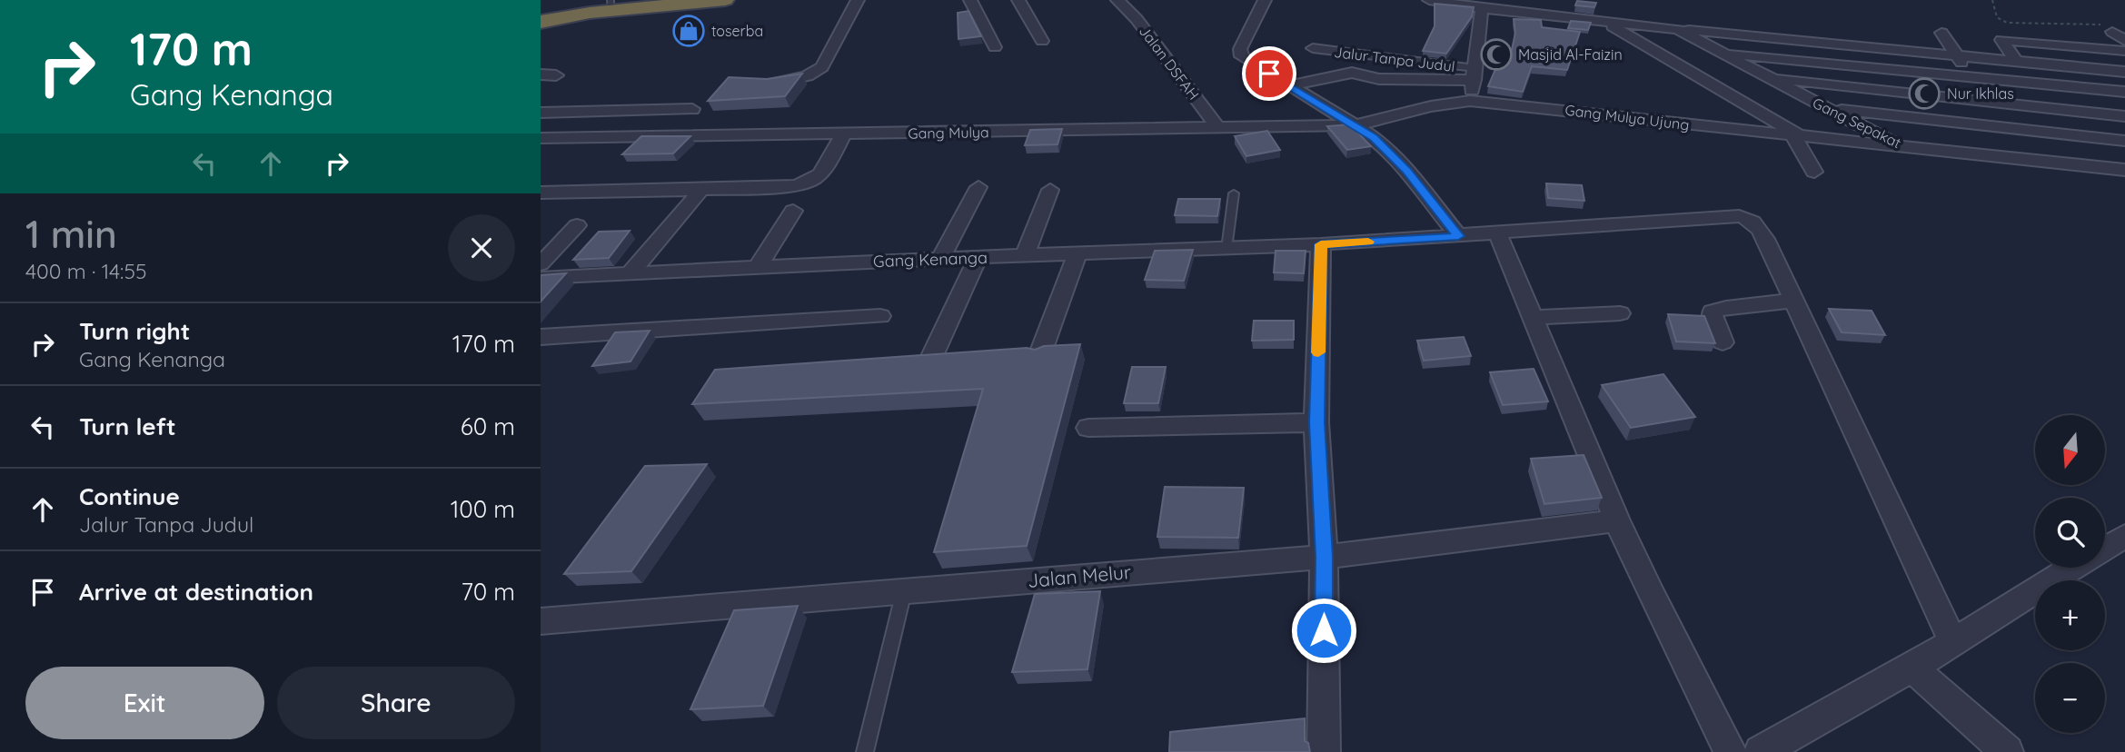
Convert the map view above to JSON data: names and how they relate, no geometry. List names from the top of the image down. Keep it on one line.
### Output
{"streets":{"street":["Jalur Tanpa Judul","Jalan DSFAH","Gang Mulya Ujung","Gang Sepakat","Gang Mulya","Gang Kenanga","Jalan Melur"]},"crossings":[["Jalur Tanpa Judul","Gang Mulya Ujung"],["Jalur Tanpa Judul","Gang Sepakat"],["Jalan DSFAH","Gang Mulya"],["Gang Mulya Ujung","Gang Sepakat"],["Gang Mulya Ujung","Gang Mulya"]],"places":{"shop":["toserba"],"mosque":["Masjid Al-Faizin","Nur Ikhlas"]},"north":"bottom","page":{"turn":["170 m","Gang Kenanga"],"heading":["1 min","400 m · 14:55"],"list":[{"name":"Turn right","note":"Gang Kenanga","value":"170 m"},{"name":"Turn left","value":"60 m"},{"name":"Continue","note":"Jalur Tanpa Judul","value":"100 m"},{"name":"Arrive at destination","value":"70 m"}],"map_buttons":["+","−"],"buttons":["Exit","Share"]}}
